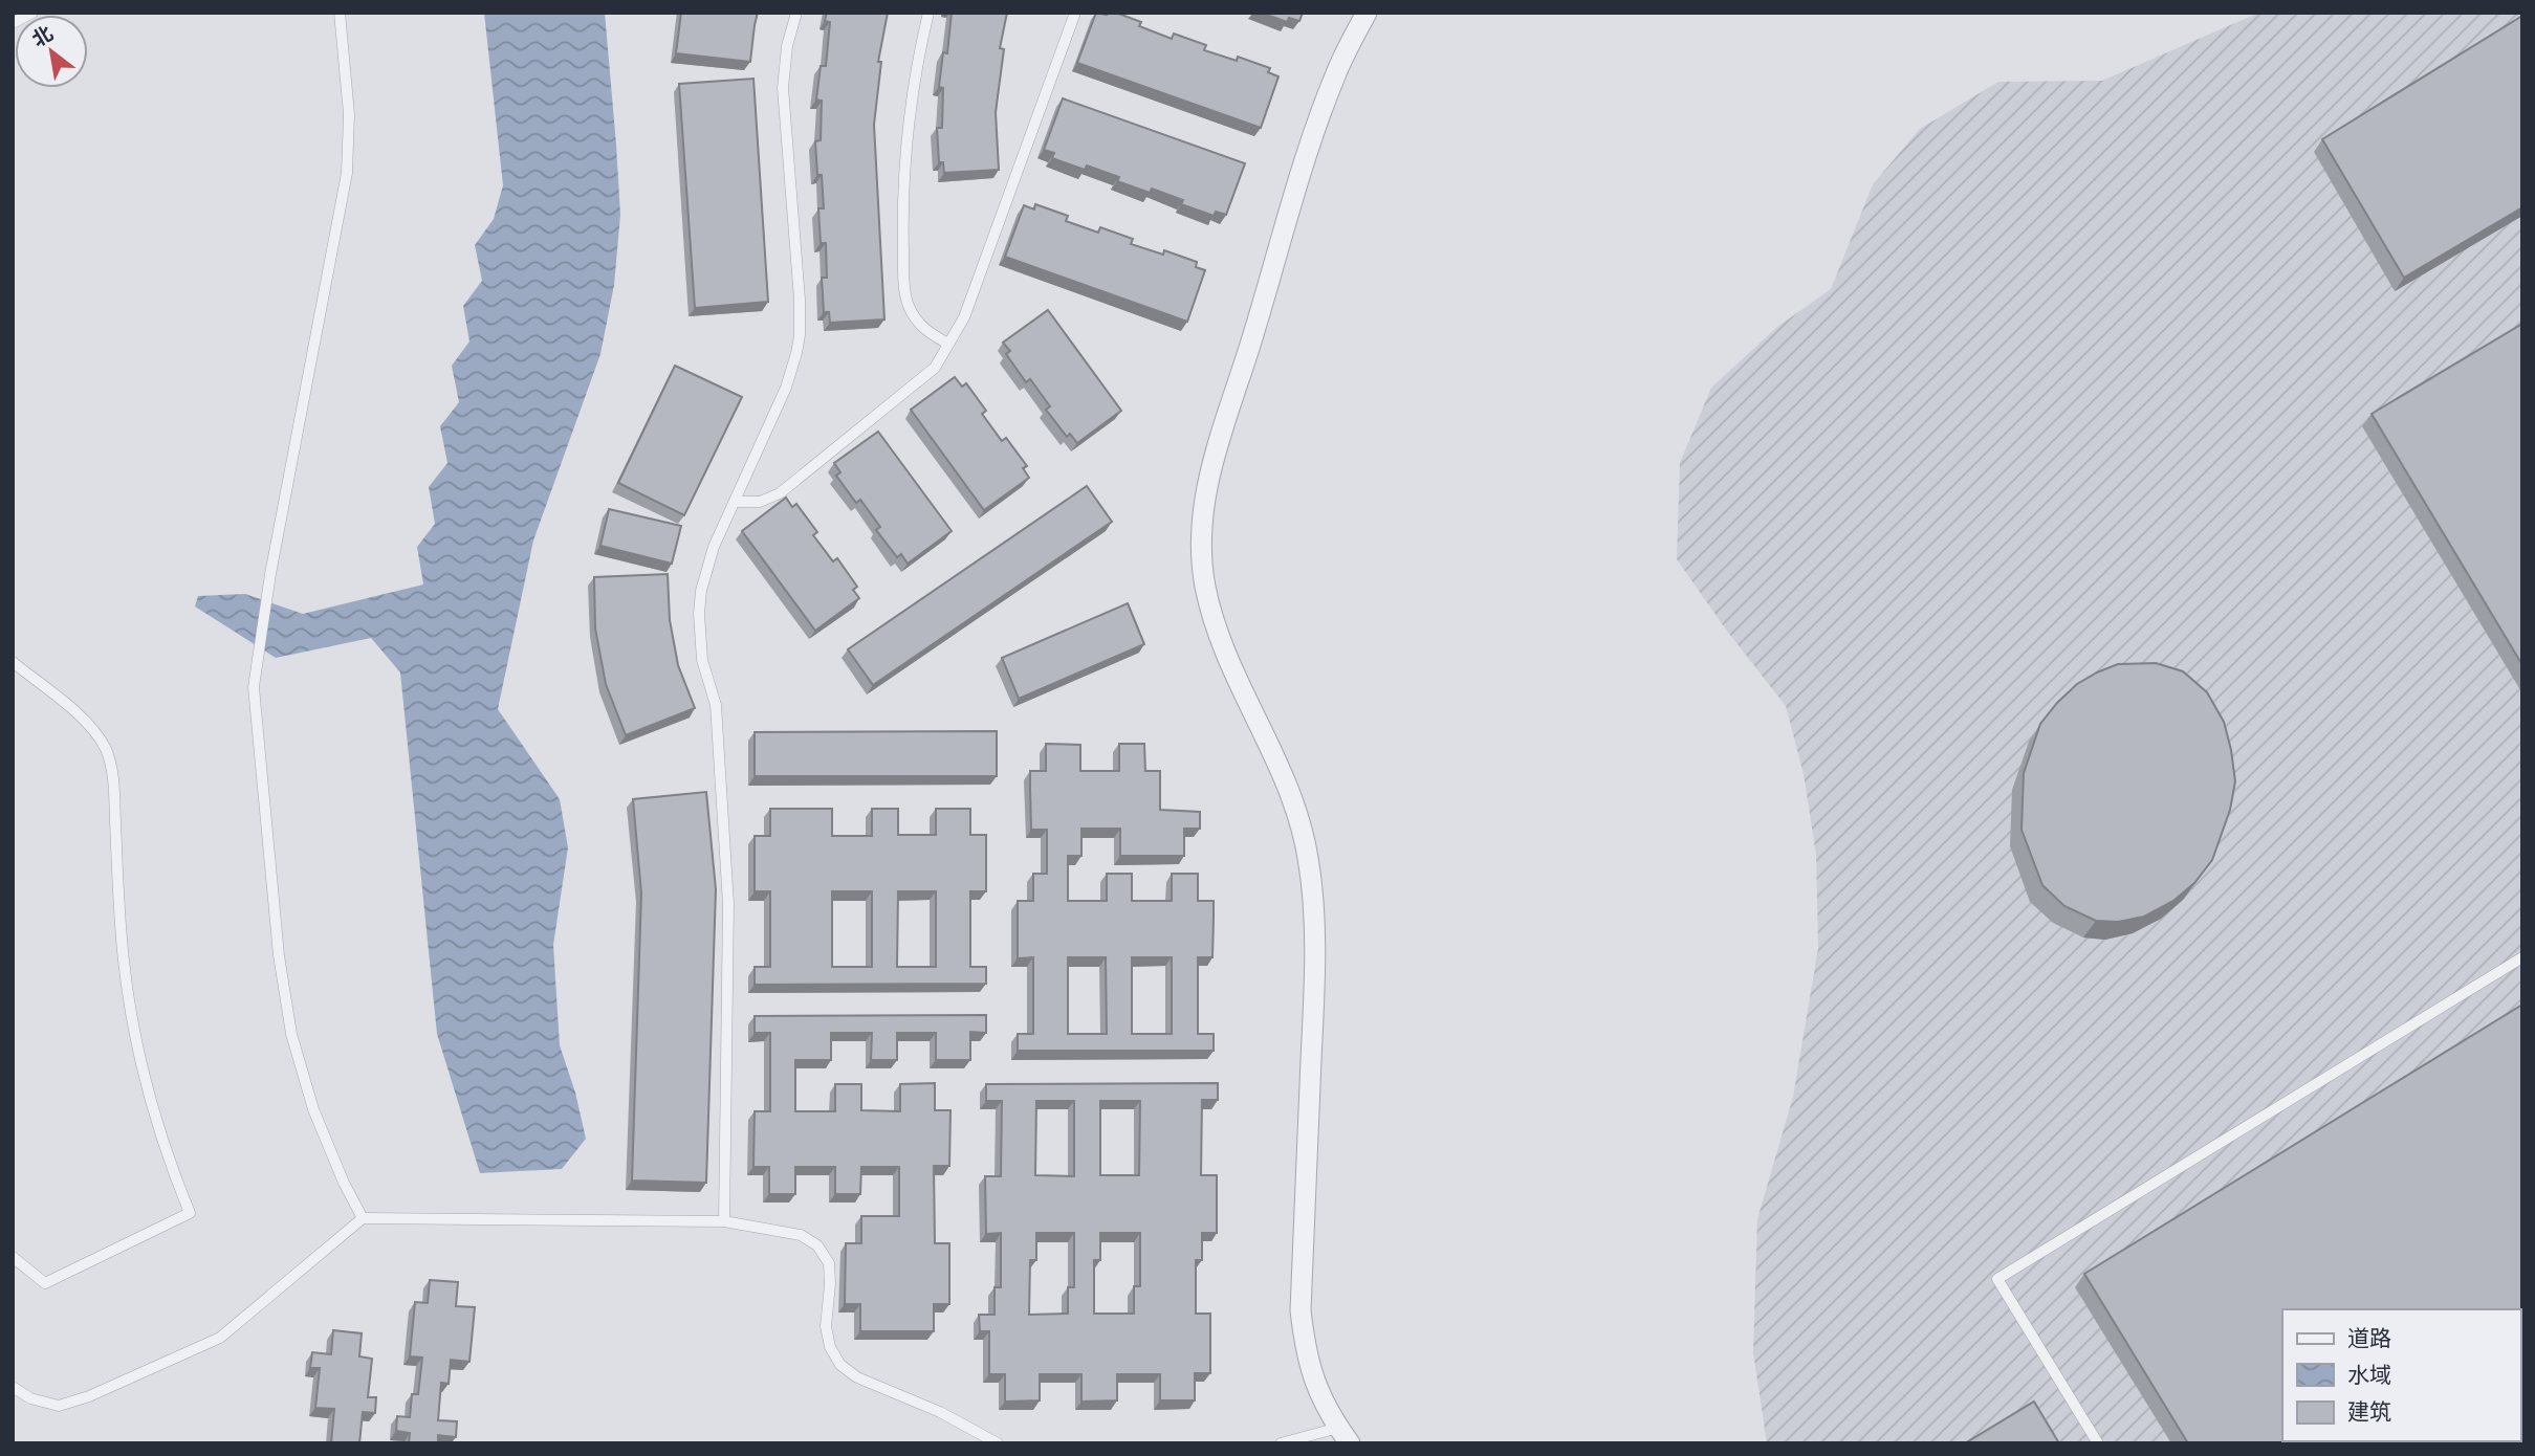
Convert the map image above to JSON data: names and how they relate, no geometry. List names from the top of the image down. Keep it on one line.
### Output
{"legend":["道路","水域","建筑"],"north":"top left"}
